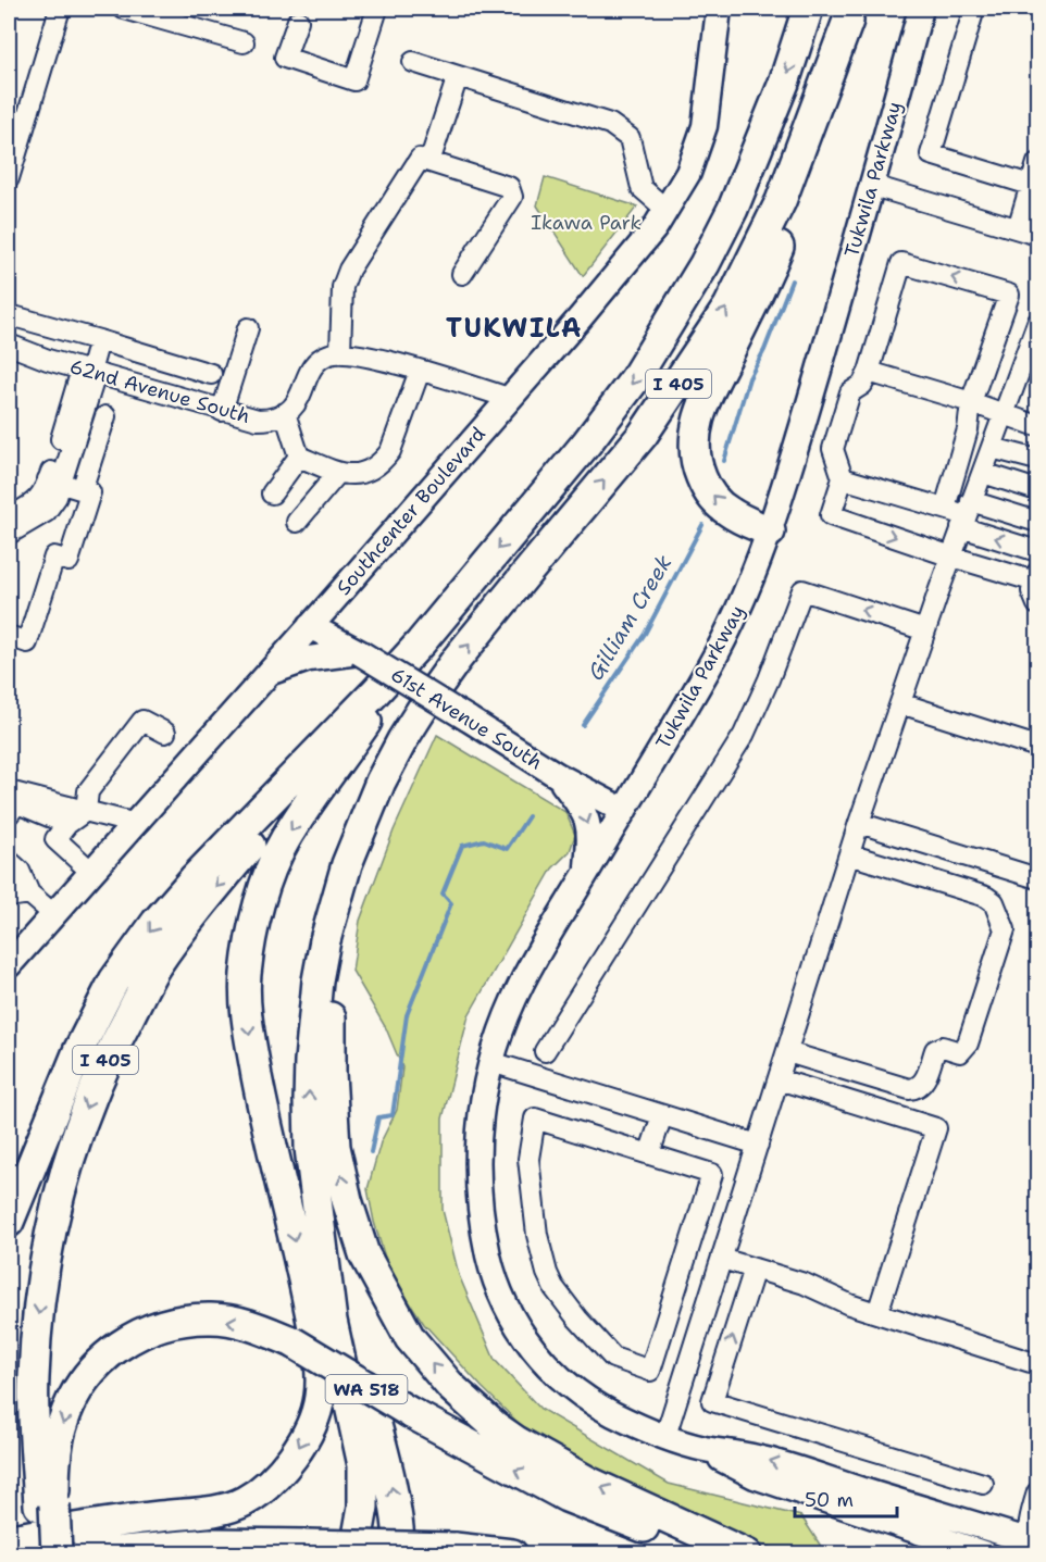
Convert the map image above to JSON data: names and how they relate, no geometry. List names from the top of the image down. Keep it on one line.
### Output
{"streets":{"highway":["I 405","WA 518"],"main road":["Tukwila Parkway","Southcenter Boulevard","61st Avenue South"],"street":["62nd Avenue South"]},"crossings":[["Tukwila Parkway","61st Avenue South"],["I 405","WA 518"],["Southcenter Boulevard","61st Avenue South"]],"districts":["TUKWILA"],"water":["Gilliam Creek"],"parks":["Ikawa Park"],"scale_bar":"50 m"}
